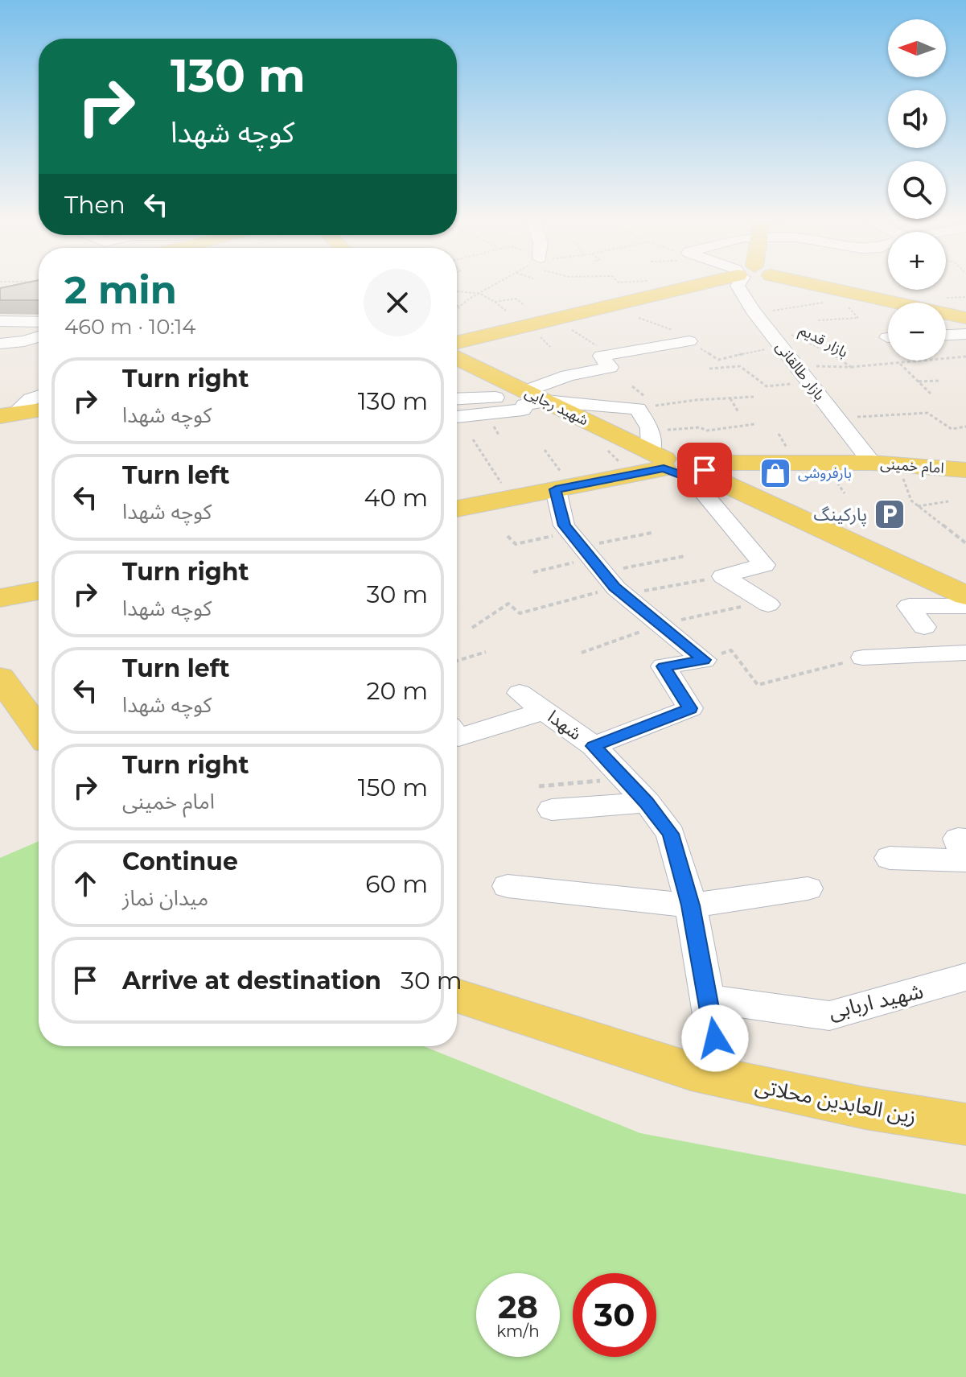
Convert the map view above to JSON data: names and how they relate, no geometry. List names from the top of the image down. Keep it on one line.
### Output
{"streets":{"main road":["شهید رجایی","امام خمینی","زین العابدین محلاتی"],"street":["بازار طالقانی","شهدا","شهید اربابی"],"path":["بازار قدیم"]},"crossings":[["بازار قدیم","بازار طالقانی"],["بازار طالقانی","امام خمینی"],["شهدا","شهید اربابی"],["شهدا","زین العابدین محلاتی"]],"places":{"shop":["بارفروشی"],"parking":["پارکینگ"]},"north":"left","page":{"map_buttons":["+","−"],"turn":["130 m","کوچه شهدا"],"then":"Then","heading":["2 min","460 m · 10:14"],"list":[{"name":"Turn right","note":"کوچه شهدا","value":"130 m"},{"name":"Turn left","note":"کوچه شهدا","value":"40 m"},{"name":"Turn right","note":"کوچه شهدا","value":"30 m"},{"name":"Turn left","note":"کوچه شهدا","value":"20 m"},{"name":"Turn right","note":"امام خمینی","value":"150 m"},{"name":"Continue","note":"میدان نماز","value":"60 m"},{"name":"Arrive at destination","value":"30 m"}],"speed":"28 km/h","limit":"30"}}
